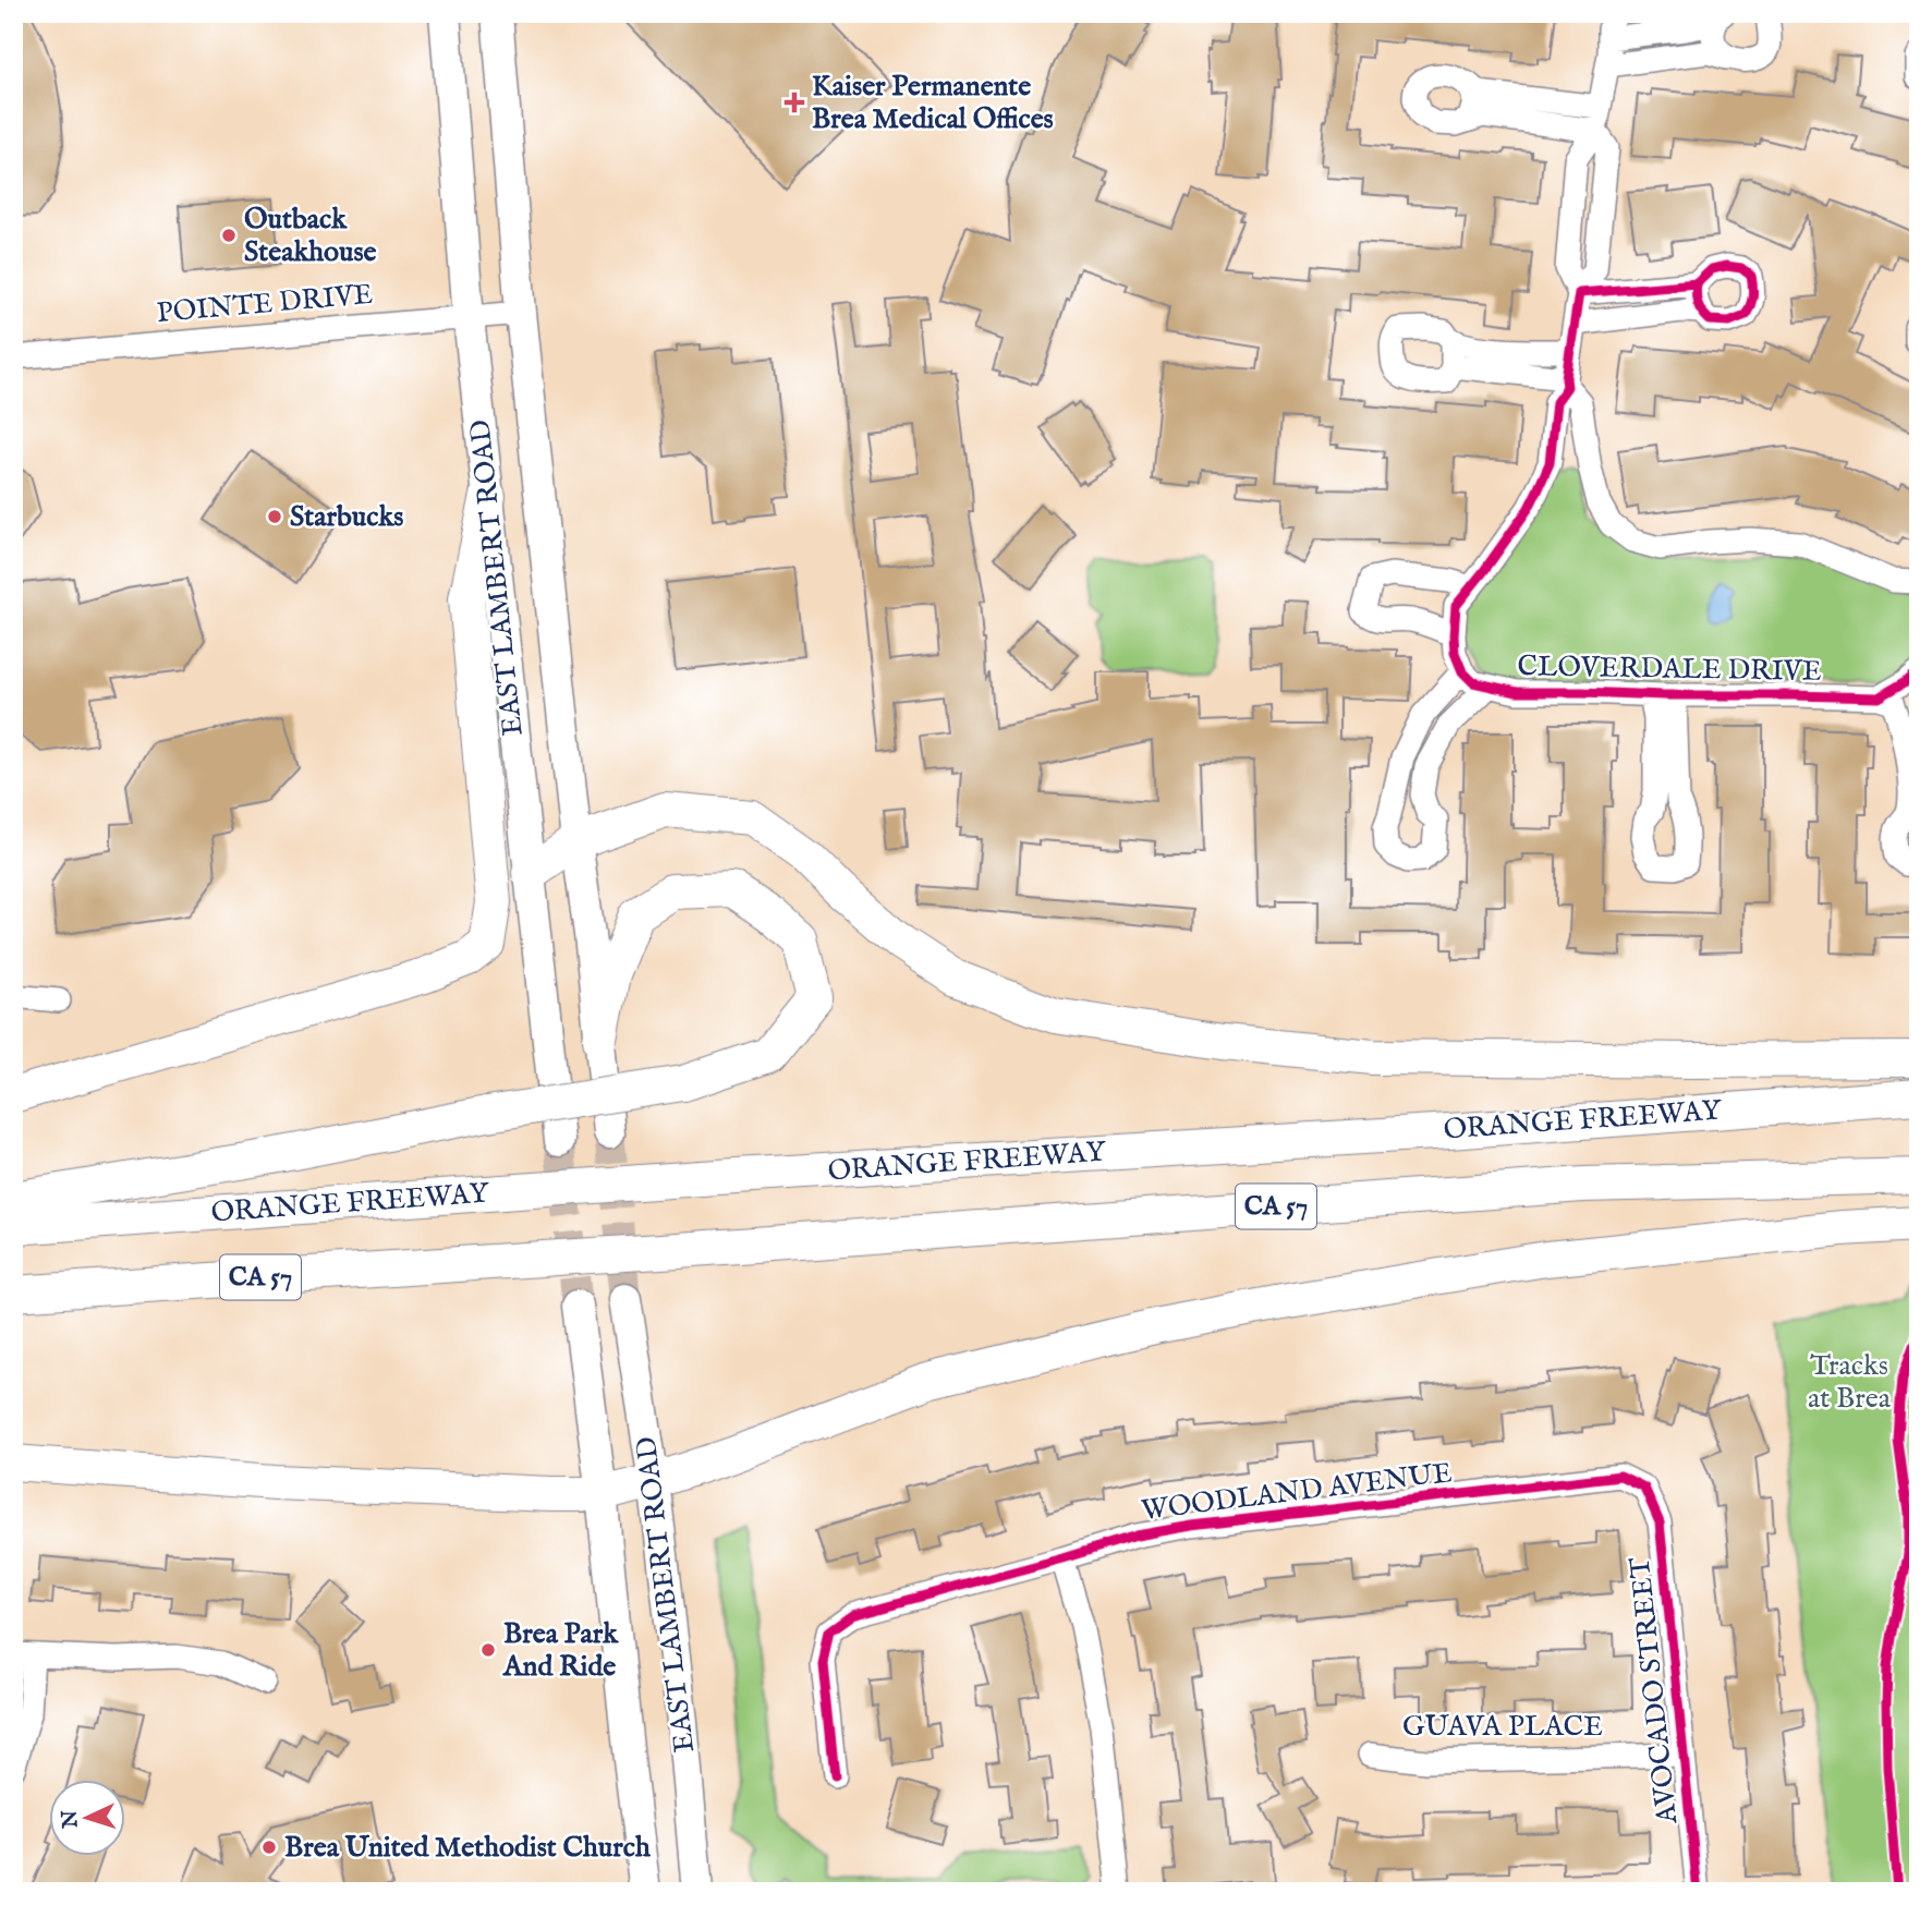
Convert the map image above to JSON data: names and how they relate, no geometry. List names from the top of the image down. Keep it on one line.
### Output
{"streets":{"highway":["ORANGE FREEWAY","CA 57"],"main road":["EAST LAMBERT ROAD"],"street":["POINTE DRIVE","CLOVERDALE DRIVE","WOODLAND AVENUE","AVOCADO STREET","GUAVA PLACE"]},"crossings":[["POINTE DRIVE","EAST LAMBERT ROAD"],["WOODLAND AVENUE","AVOCADO STREET"],["AVOCADO STREET","GUAVA PLACE"]],"parks":["Tracks at Brea"],"places":{"health":["Kaiser Permanente Brea Medical Offices"],"other":["Outback Steakhouse","Starbucks","Brea Park And Ride","Brea United Methodist Church"]},"north":"left"}
